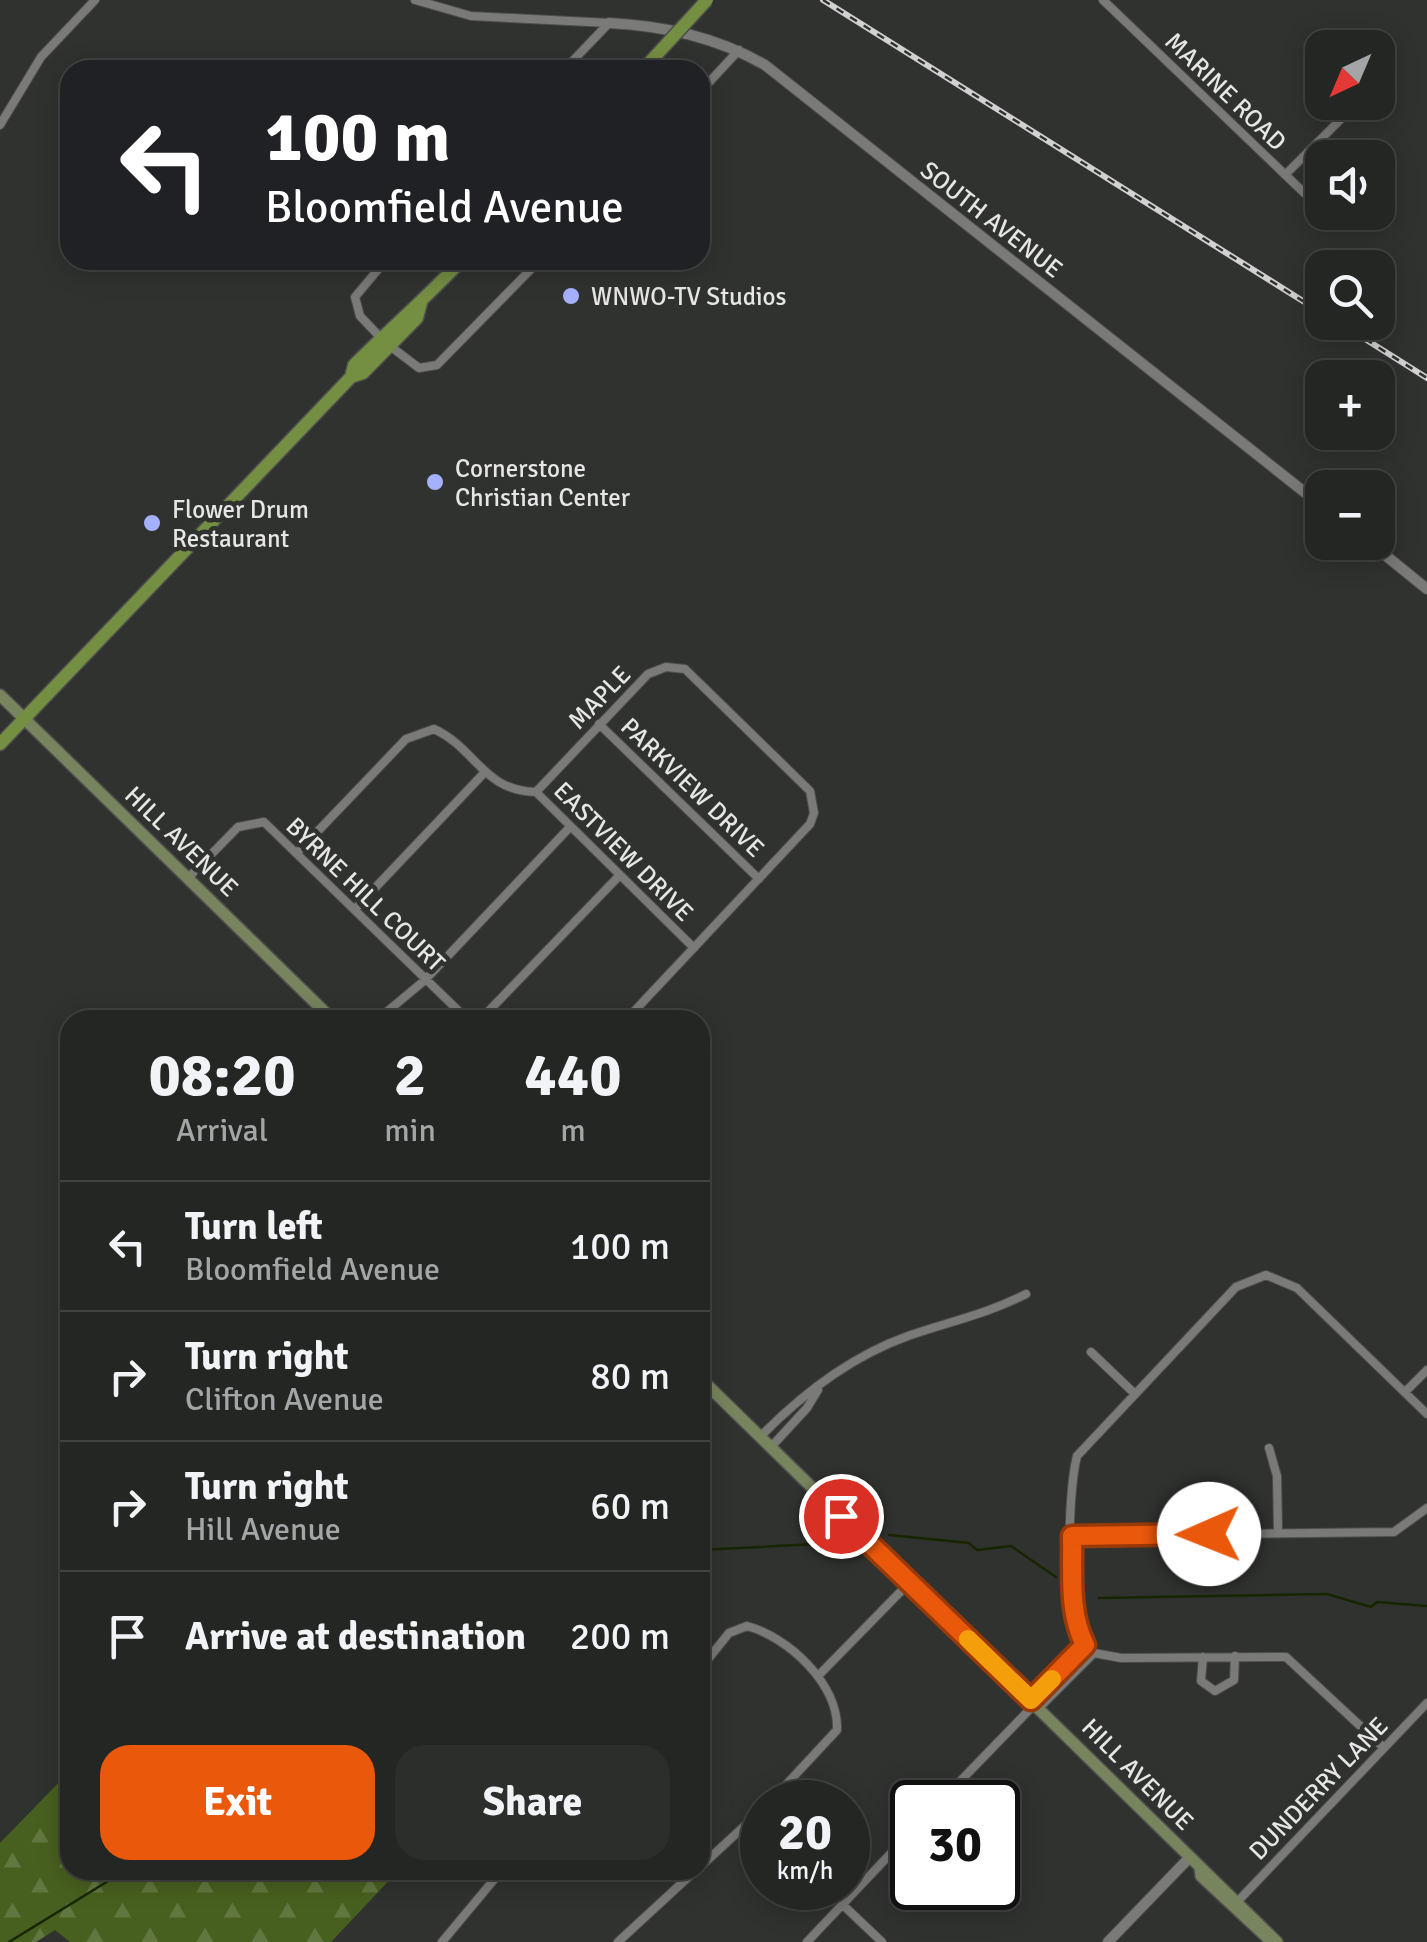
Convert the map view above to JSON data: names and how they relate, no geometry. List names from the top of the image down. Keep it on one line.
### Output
{"streets":{"main road":["HILL AVENUE"],"street":["MARINE ROAD","SOUTH AVENUE","MAPLE","PARKVIEW DRIVE","EASTVIEW DRIVE","BYRNE HILL COURT","DUNDERRY LANE"]},"crossings":[["MAPLE","PARKVIEW DRIVE"],["MAPLE","EASTVIEW DRIVE"],["HILL AVENUE","BYRNE HILL COURT"],["HILL AVENUE","DUNDERRY LANE"],["EASTVIEW DRIVE","BYRNE HILL COURT"]],"places":["WNWO-TV Studios","Cornerstone Christian Center","Flower Drum Restaurant"],"north":"bottom left","page":{"map_buttons":["+","−"],"turn":["100 m","Bloomfield Avenue"],"eta":["08:20","Arrival","2","min","440","m"],"list":[{"name":"Turn left","note":"Bloomfield Avenue","value":"100 m"},{"name":"Turn right","note":"Clifton Avenue","value":"80 m"},{"name":"Turn right","note":"Hill Avenue","value":"60 m"},{"name":"Arrive at destination","value":"200 m"}],"buttons":["Exit","Share"],"speed":"20 km/h","limit":"30"}}
